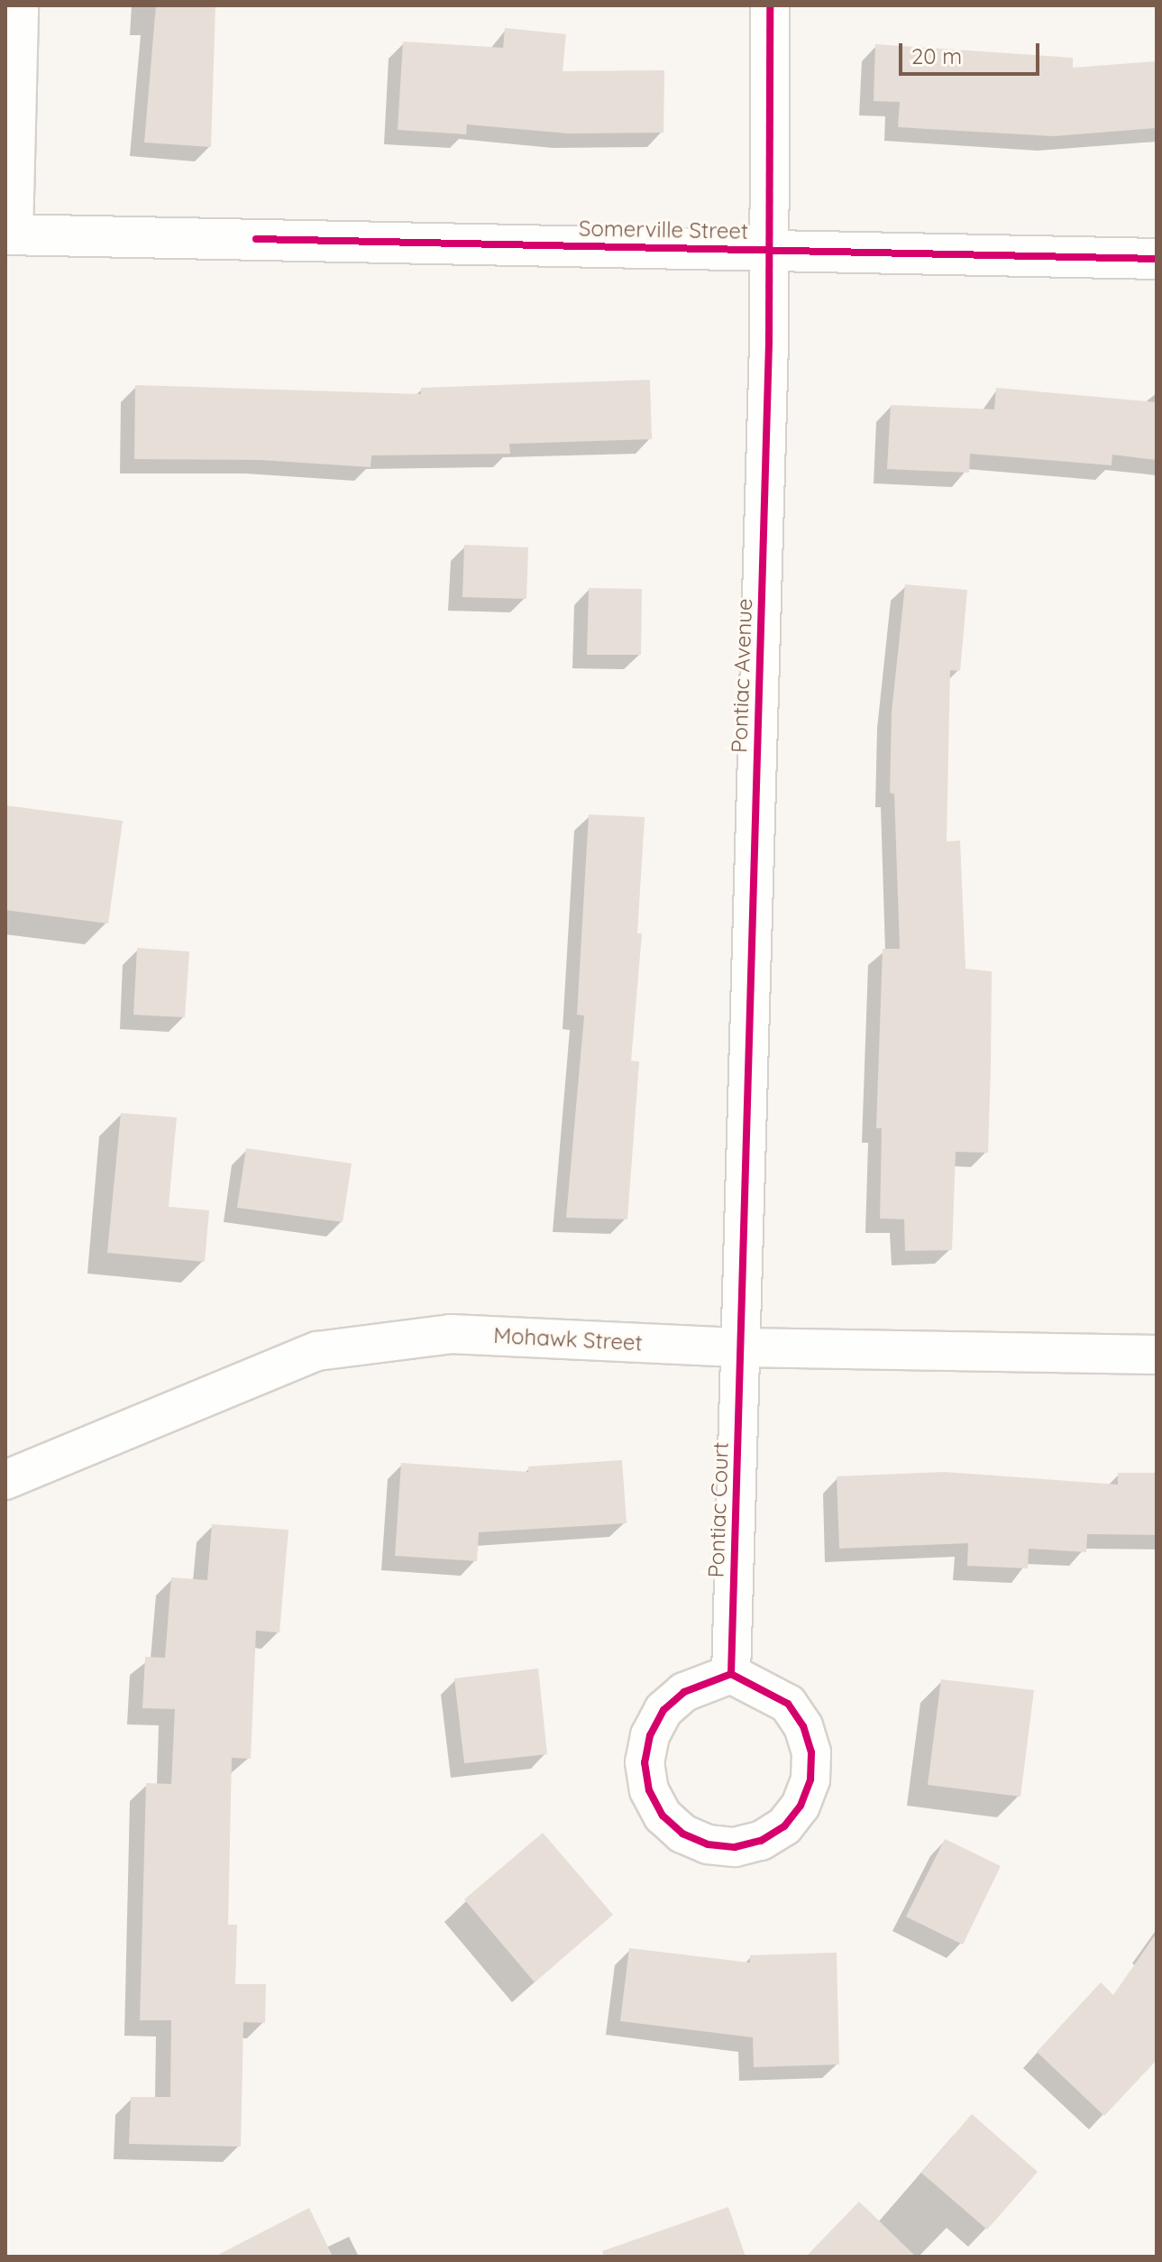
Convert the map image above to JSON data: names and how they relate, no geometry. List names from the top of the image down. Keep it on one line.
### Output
{"streets":{"street":["Somerville Street","Pontiac Avenue","Mohawk Street","Pontiac Court"]},"crossings":[["Somerville Street","Pontiac Avenue"],["Pontiac Avenue","Mohawk Street"],["Pontiac Avenue","Pontiac Court"],["Mohawk Street","Pontiac Court"]],"scale_bar":"20 m"}
